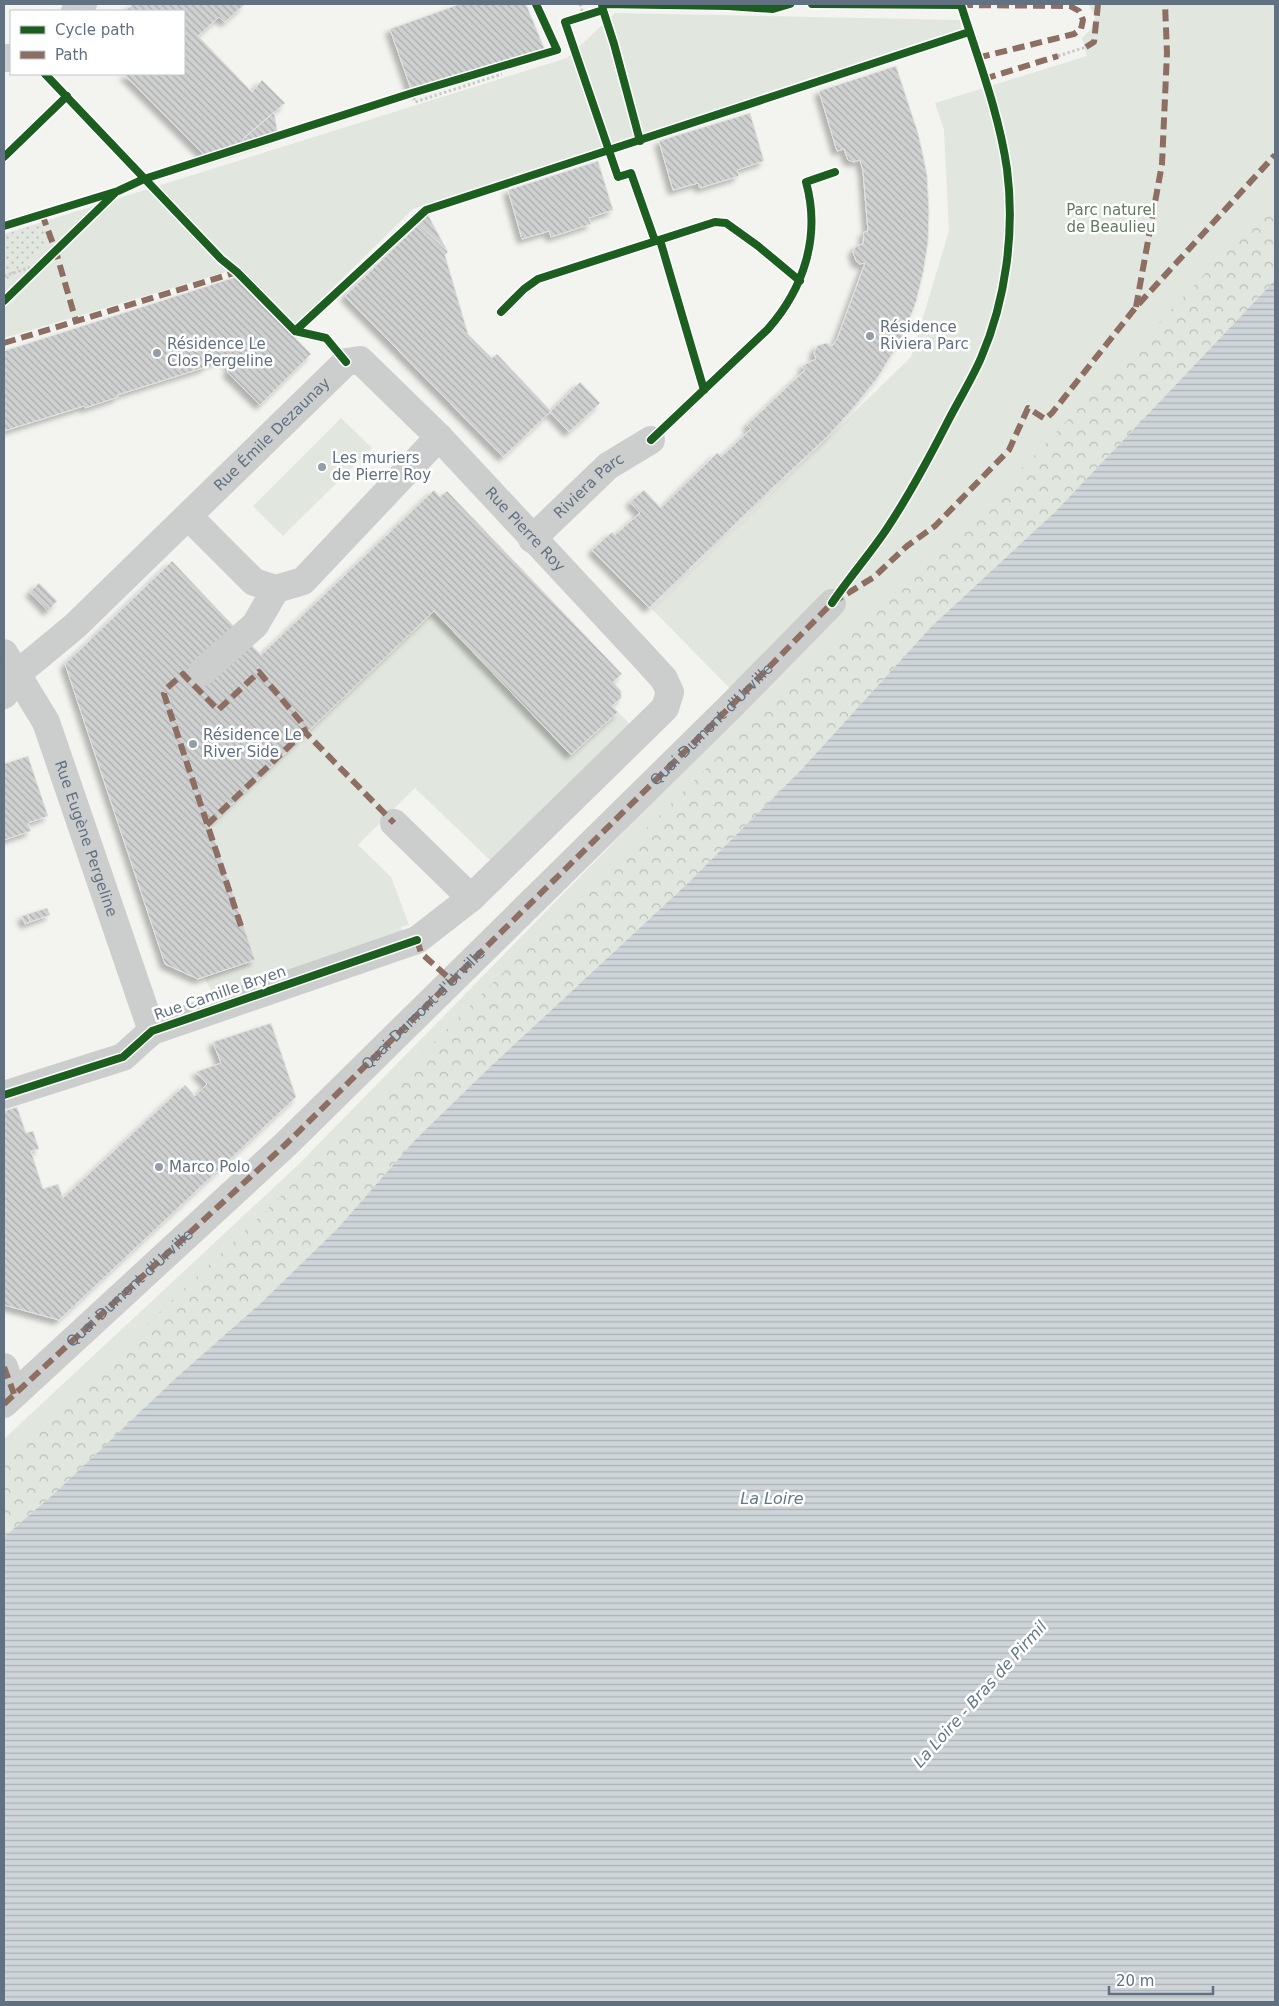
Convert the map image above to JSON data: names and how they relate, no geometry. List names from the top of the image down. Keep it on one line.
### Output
{"streets":{"street":["Rue Émile Dezaunay","Riviera Parc","Rue Pierre Roy","Quai Dumont d'Urville","Rue Eugène Pergeline","Rue Camille Bryen"]},"crossings":[["Rue Émile Dezaunay","Rue Pierre Roy"],["Rue Émile Dezaunay","Rue Eugène Pergeline"],["Riviera Parc","Rue Pierre Roy"],["Rue Pierre Roy","Rue Camille Bryen"],["Rue Eugène Pergeline","Rue Camille Bryen"]],"water":["La Loire","La Loire - Bras de Pirmil"],"parks":["Parc naturel de Beaulieu"],"places":["Résidence Riviera Parc","Résidence Le Clos Pergeline","Les muriers de Pierre Roy","Résidence Le River Side","Marco Polo"],"legend":["Cycle path","Path"],"scale_bar":"20 m"}
